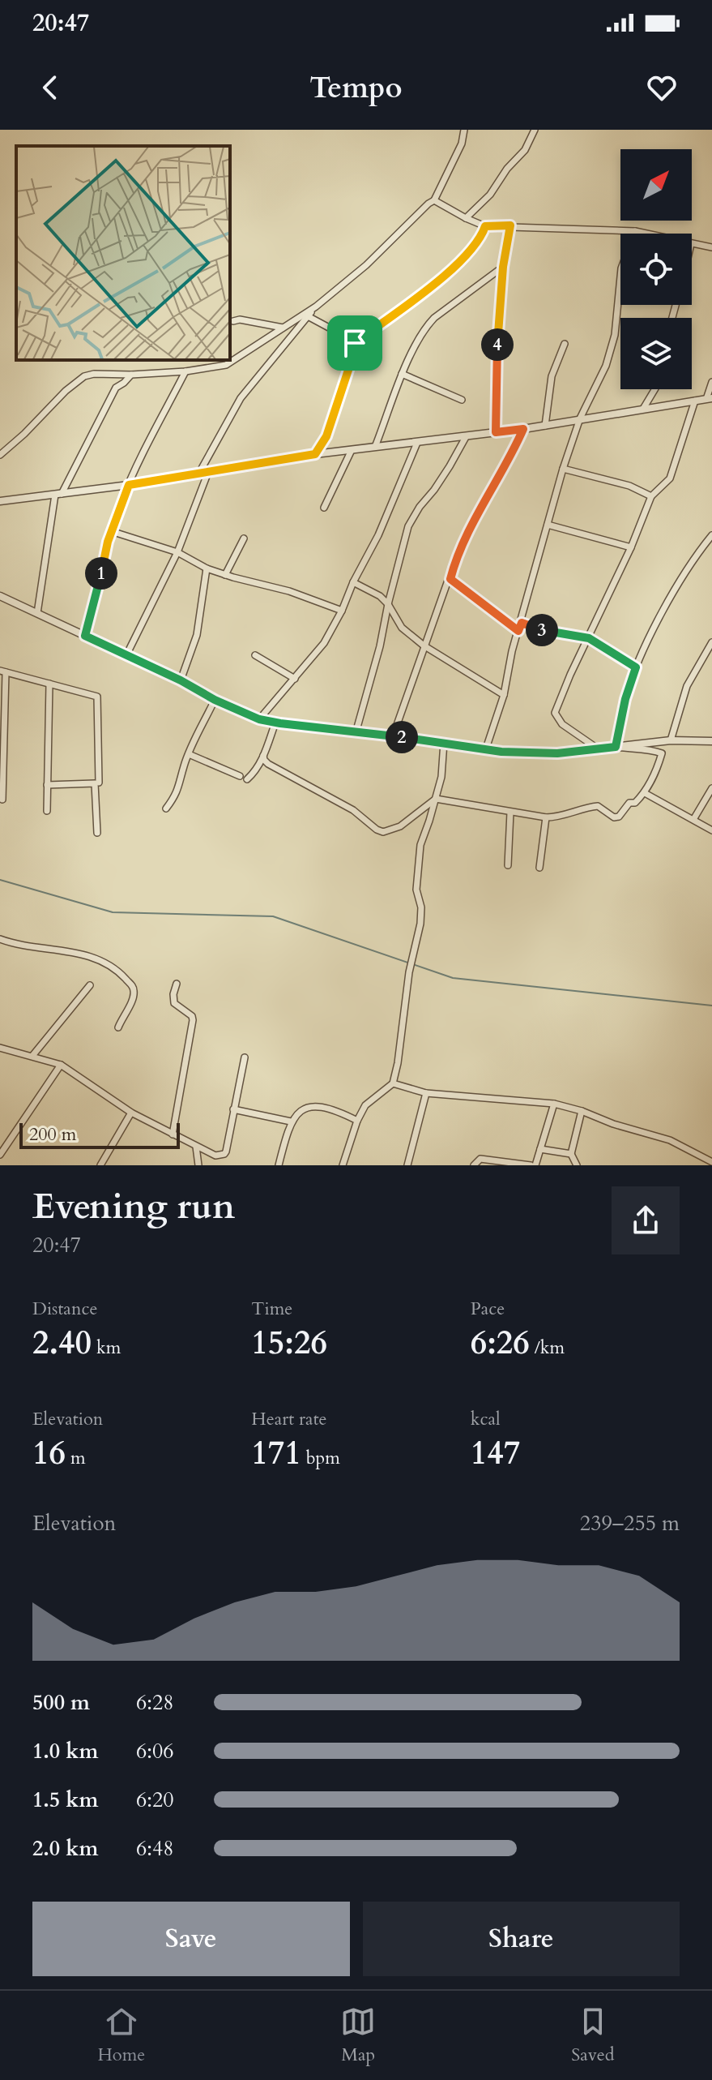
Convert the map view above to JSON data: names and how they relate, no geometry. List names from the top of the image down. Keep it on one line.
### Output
{"scale_bar":"200 m","north":"top right","page":{"status":"20:47","header":"Tempo","pins":["4","1","3","2"],"scale":"200 m","heading":["Evening run","20:47"],"stats":[["Distance","2.40 km"],["Time","15:26"],["Pace","6:26 /km"],["Elevation","16 m"],["Heart rate","171 bpm"],["kcal","147"]],"chart":["Elevation","239–255 m"],"list":[{"name":"500 m","note":"6:28"},{"name":"1.0 km","note":"6:06"},{"name":"1.5 km","note":"6:20"},{"name":"2.0 km","note":"6:48"}],"buttons":["Save","Share"],"tabs":["Home","Map","Saved"]}}
